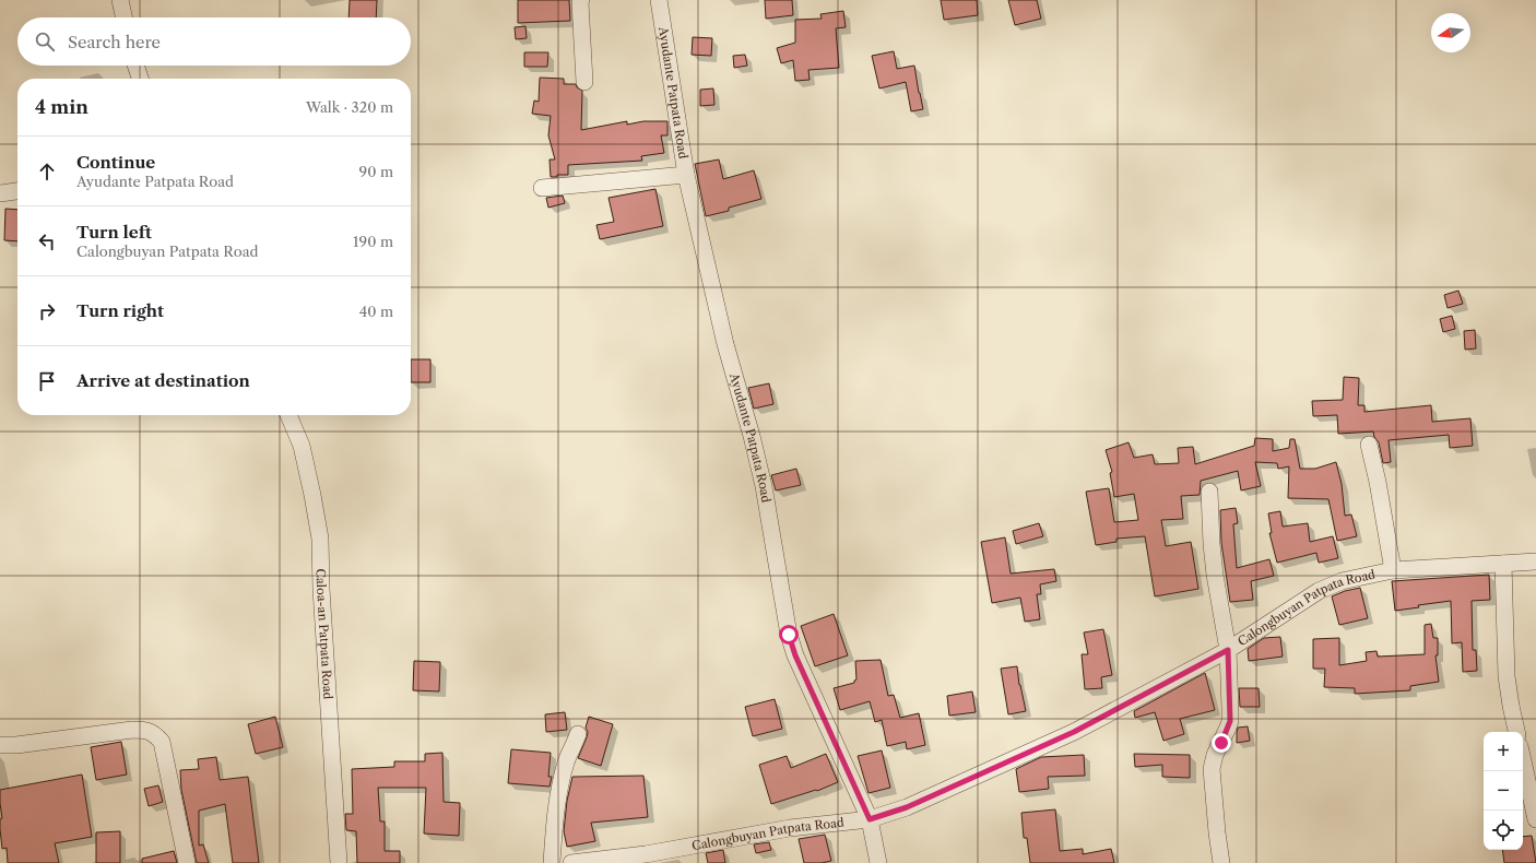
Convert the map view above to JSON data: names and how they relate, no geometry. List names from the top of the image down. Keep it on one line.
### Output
{"streets":{"street":["Ayudante Patpata Road","Calongbuyan Patpata Road","Caloa-an Patpata Road"]},"crossings":[["Ayudante Patpata Road","Calongbuyan Patpata Road"]],"north":"left","page":{"search":"Search here","heading":["4 min","Walk · 320 m"],"list":[["Continue","Ayudante Patpata Road","90 m"],["Turn left","Calongbuyan Patpata Road","190 m"],["Turn right","40 m"],"Arrive at destination"],"map_buttons":["+","−"]}}
